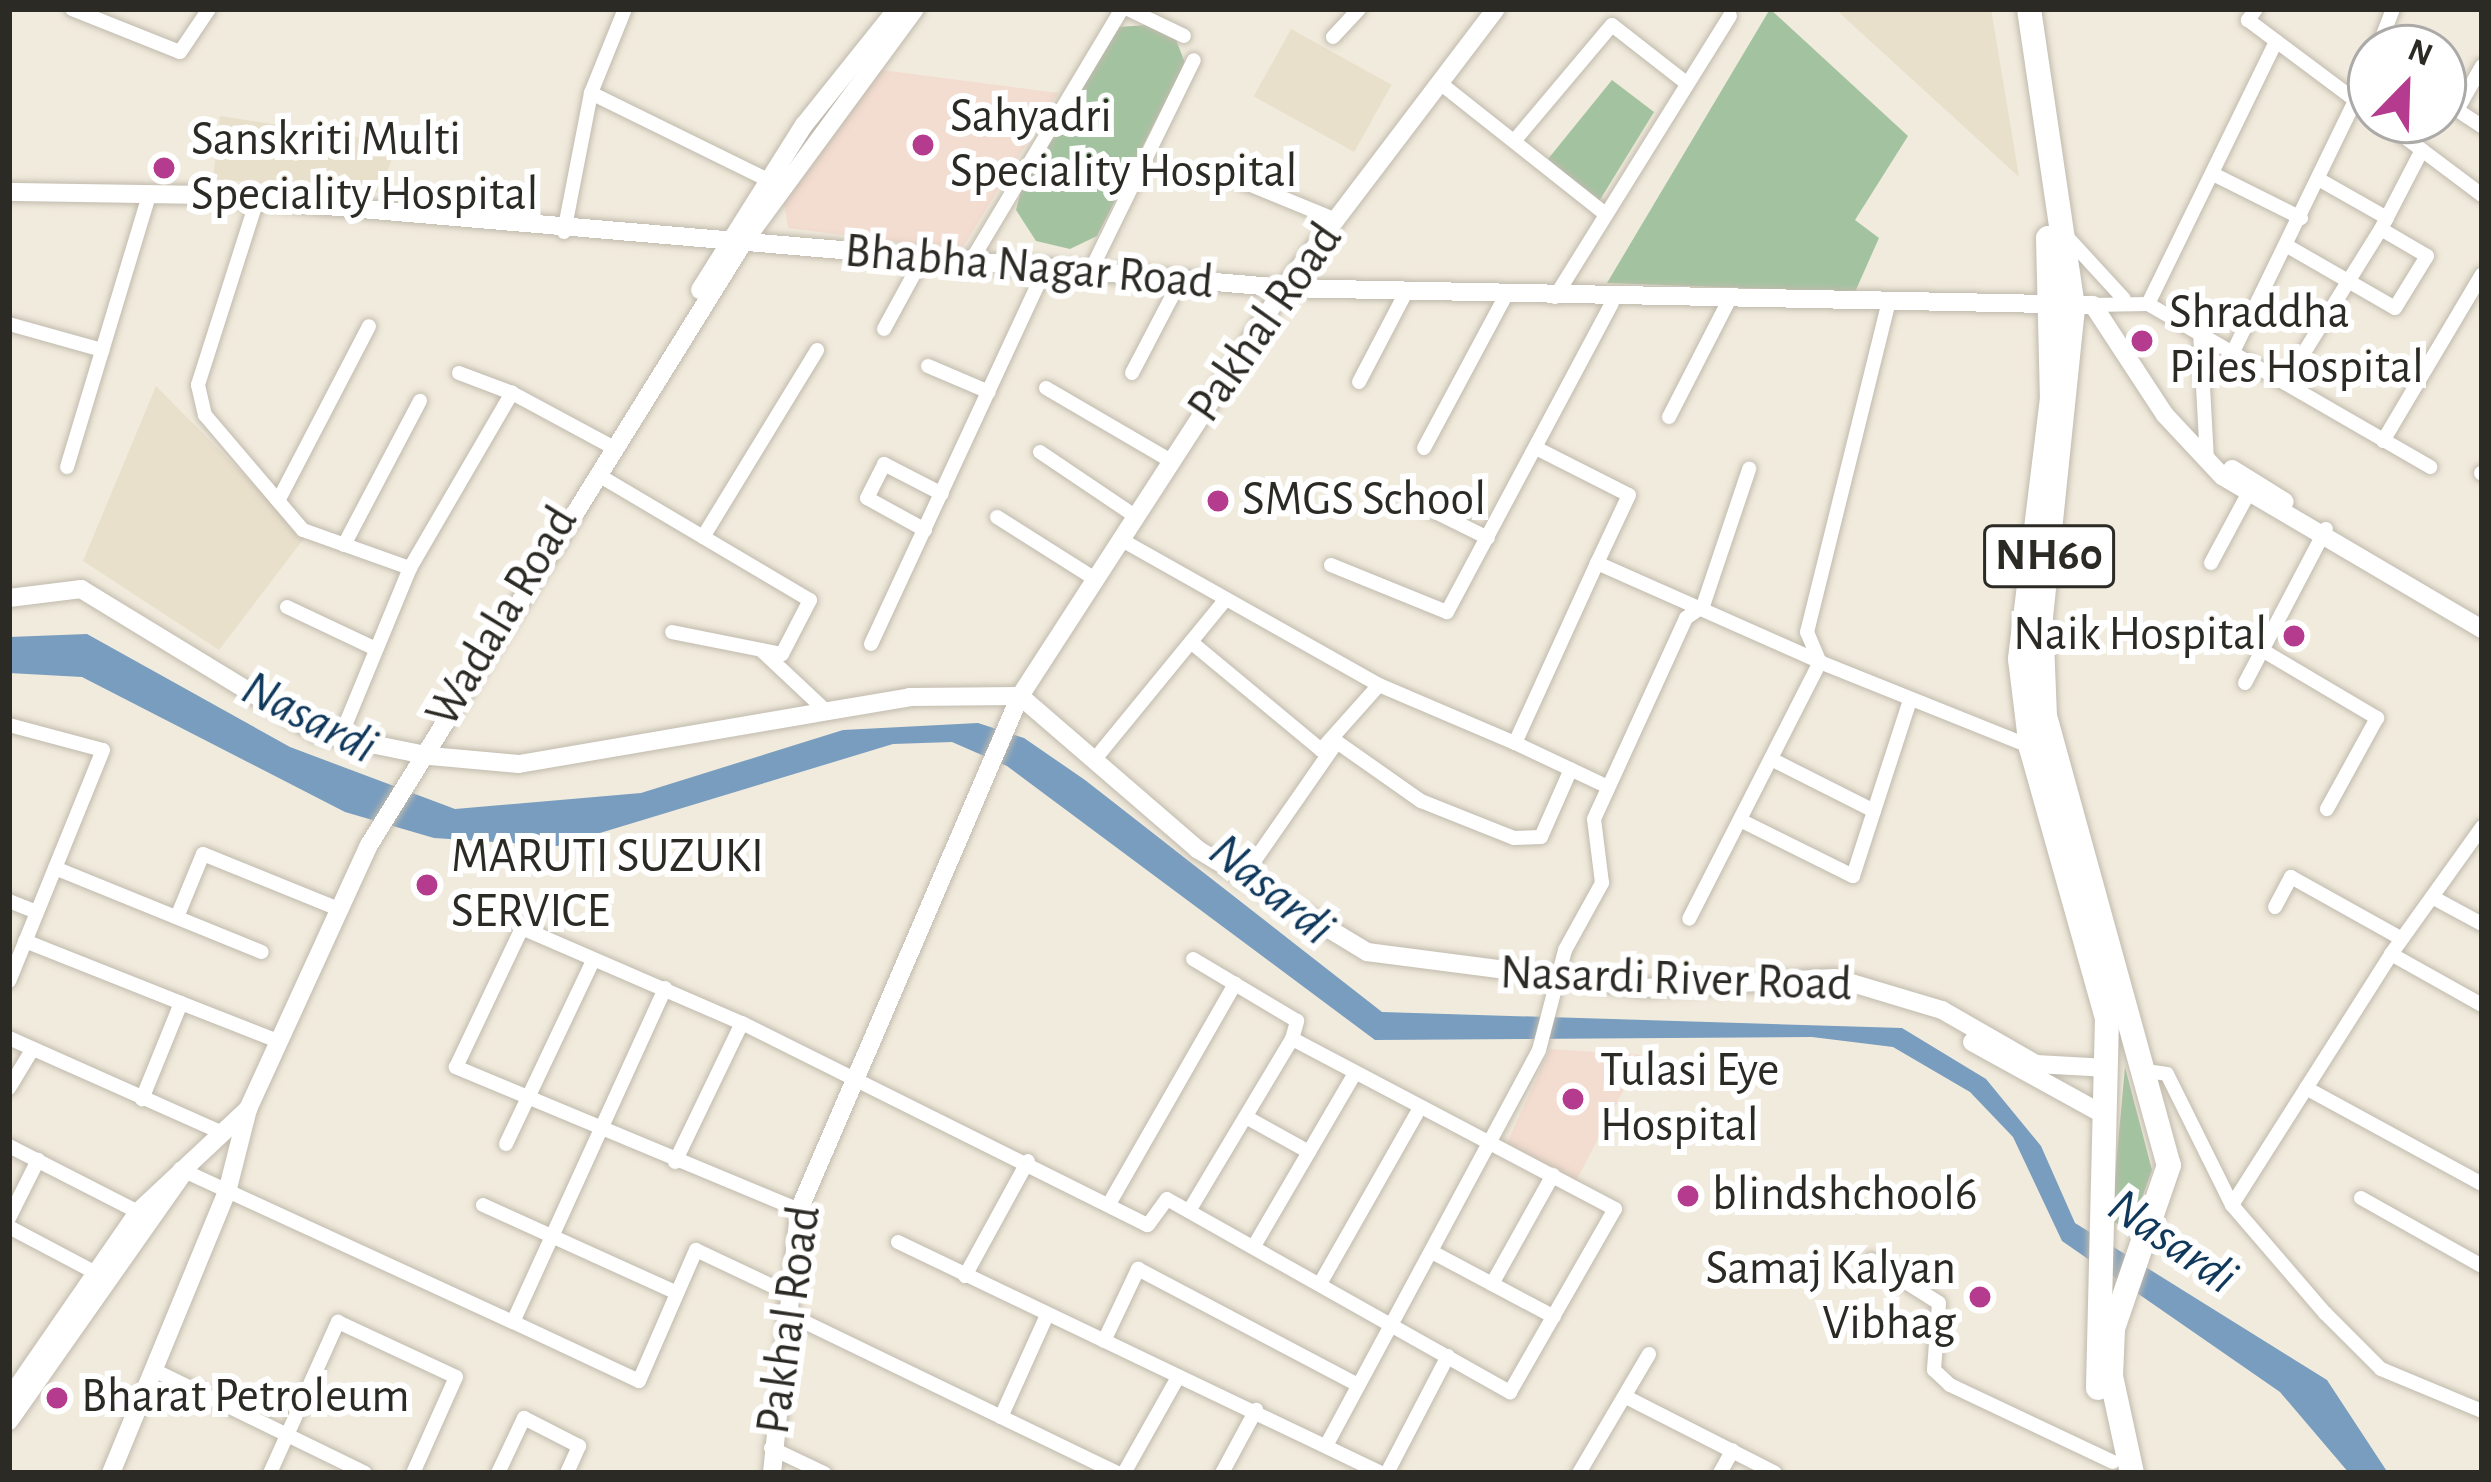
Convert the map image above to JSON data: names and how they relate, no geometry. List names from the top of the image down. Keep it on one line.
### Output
{"streets":{"highway":["NH60"],"street":["Bhabha Nagar Road","Pakhal Road","Wadala Road","Nasardi River Road"]},"crossings":[["Bhabha Nagar Road","Pakhal Road"],["Bhabha Nagar Road","NH60"],["Bhabha Nagar Road","Wadala Road"],["Pakhal Road","Nasardi River Road"]],"water":["Nasardi"],"places":["Sahyadri Speciality Hospital","Sanskriti Multi Speciality Hospital","Shraddha Piles Hospital","SMGS School","Naik Hospital","MARUTI SUZUKI SERVICE","Tulasi Eye Hospital","blindshchool6","Samaj Kalyan Vibhag","Bharat Petroleum"],"north":"top right"}
